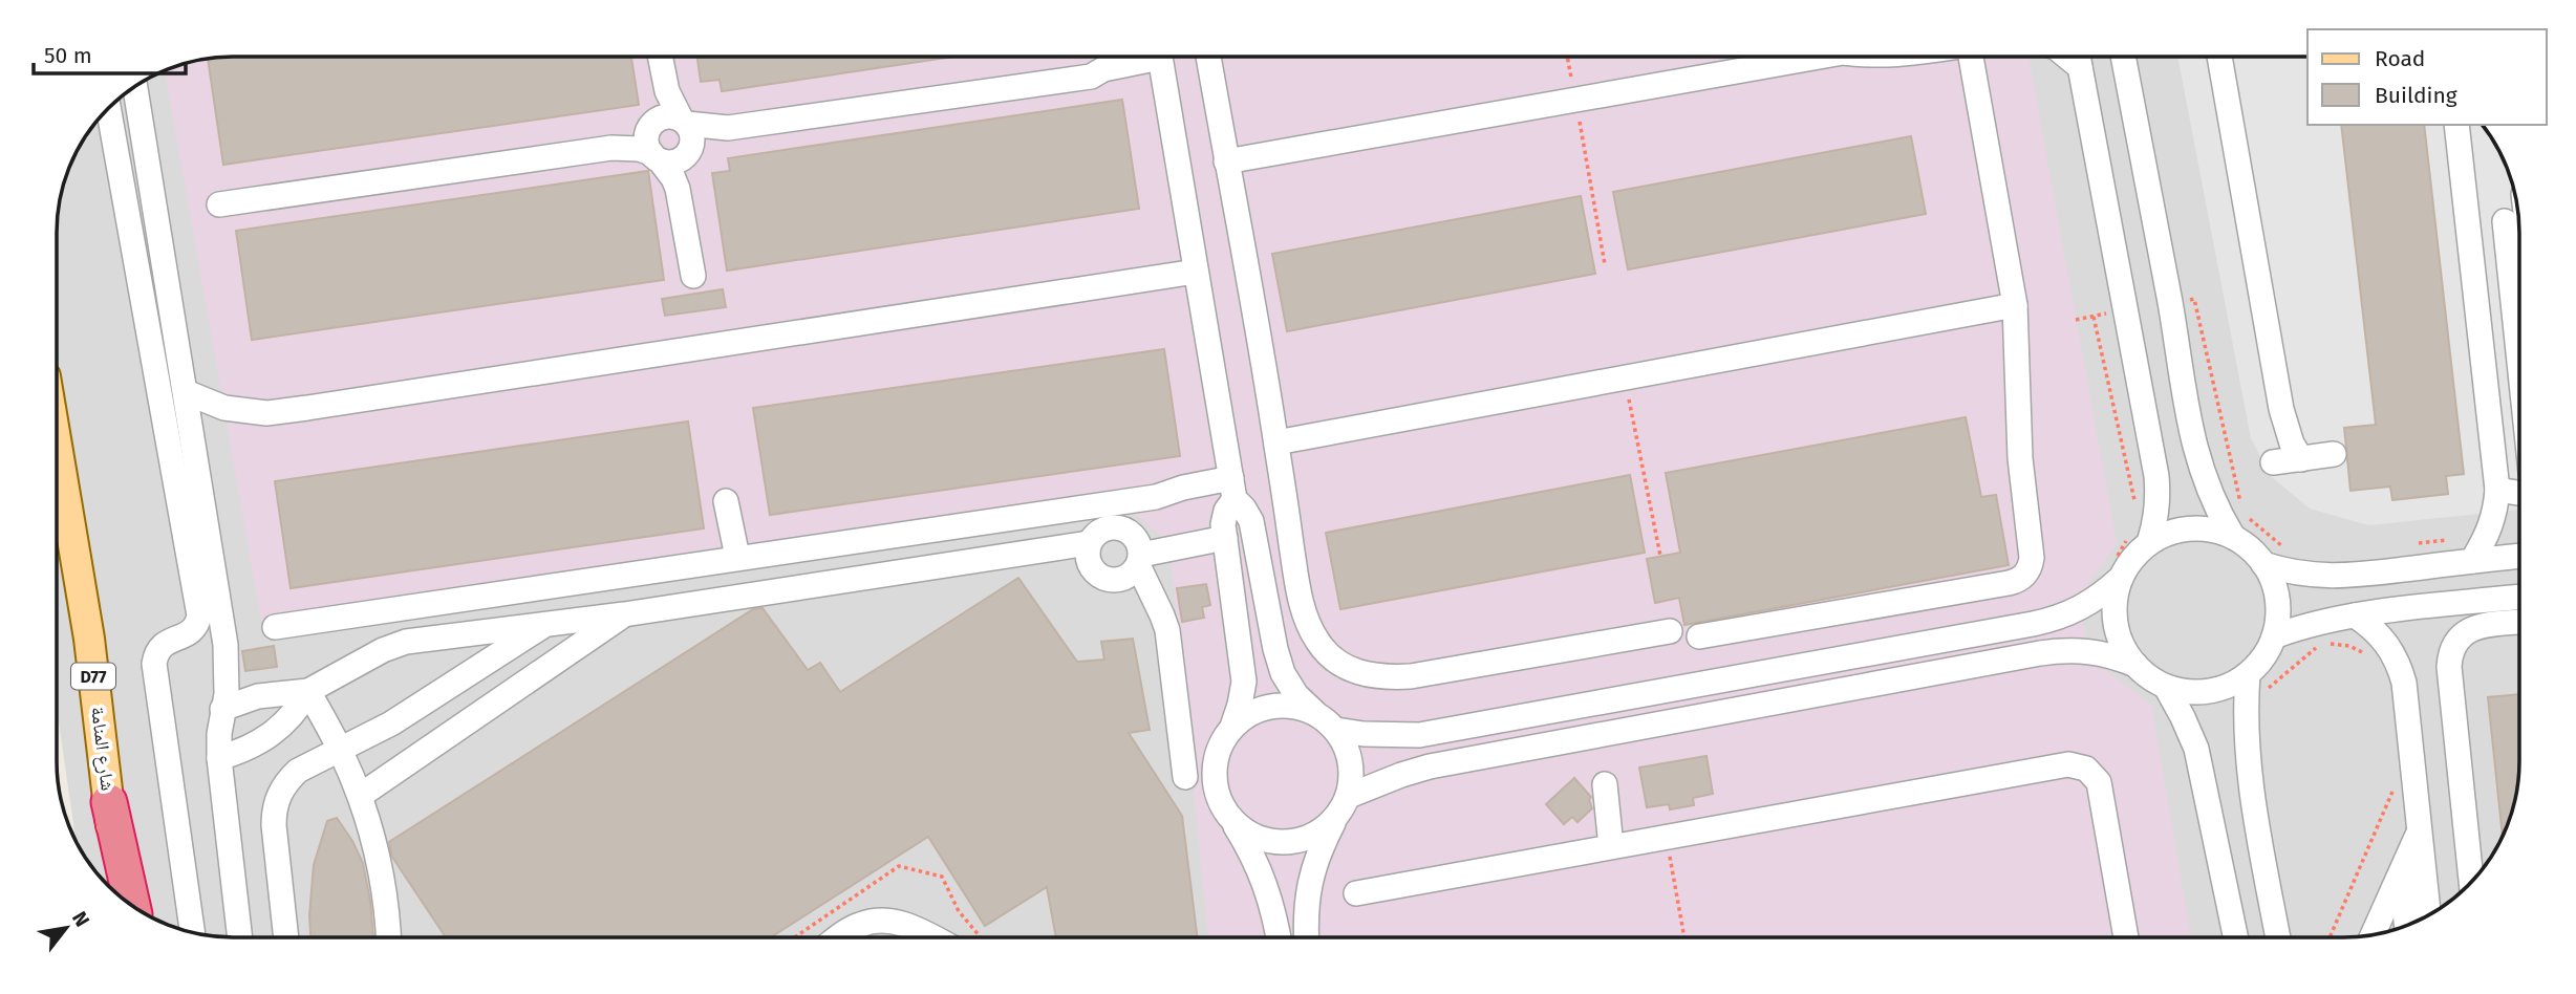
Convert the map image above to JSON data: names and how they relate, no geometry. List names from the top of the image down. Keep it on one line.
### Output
{"streets":{"main road":["D77","شارع المنامة"]},"legend":["Road","Building"],"scale_bar":"50 m","north":"top right"}
